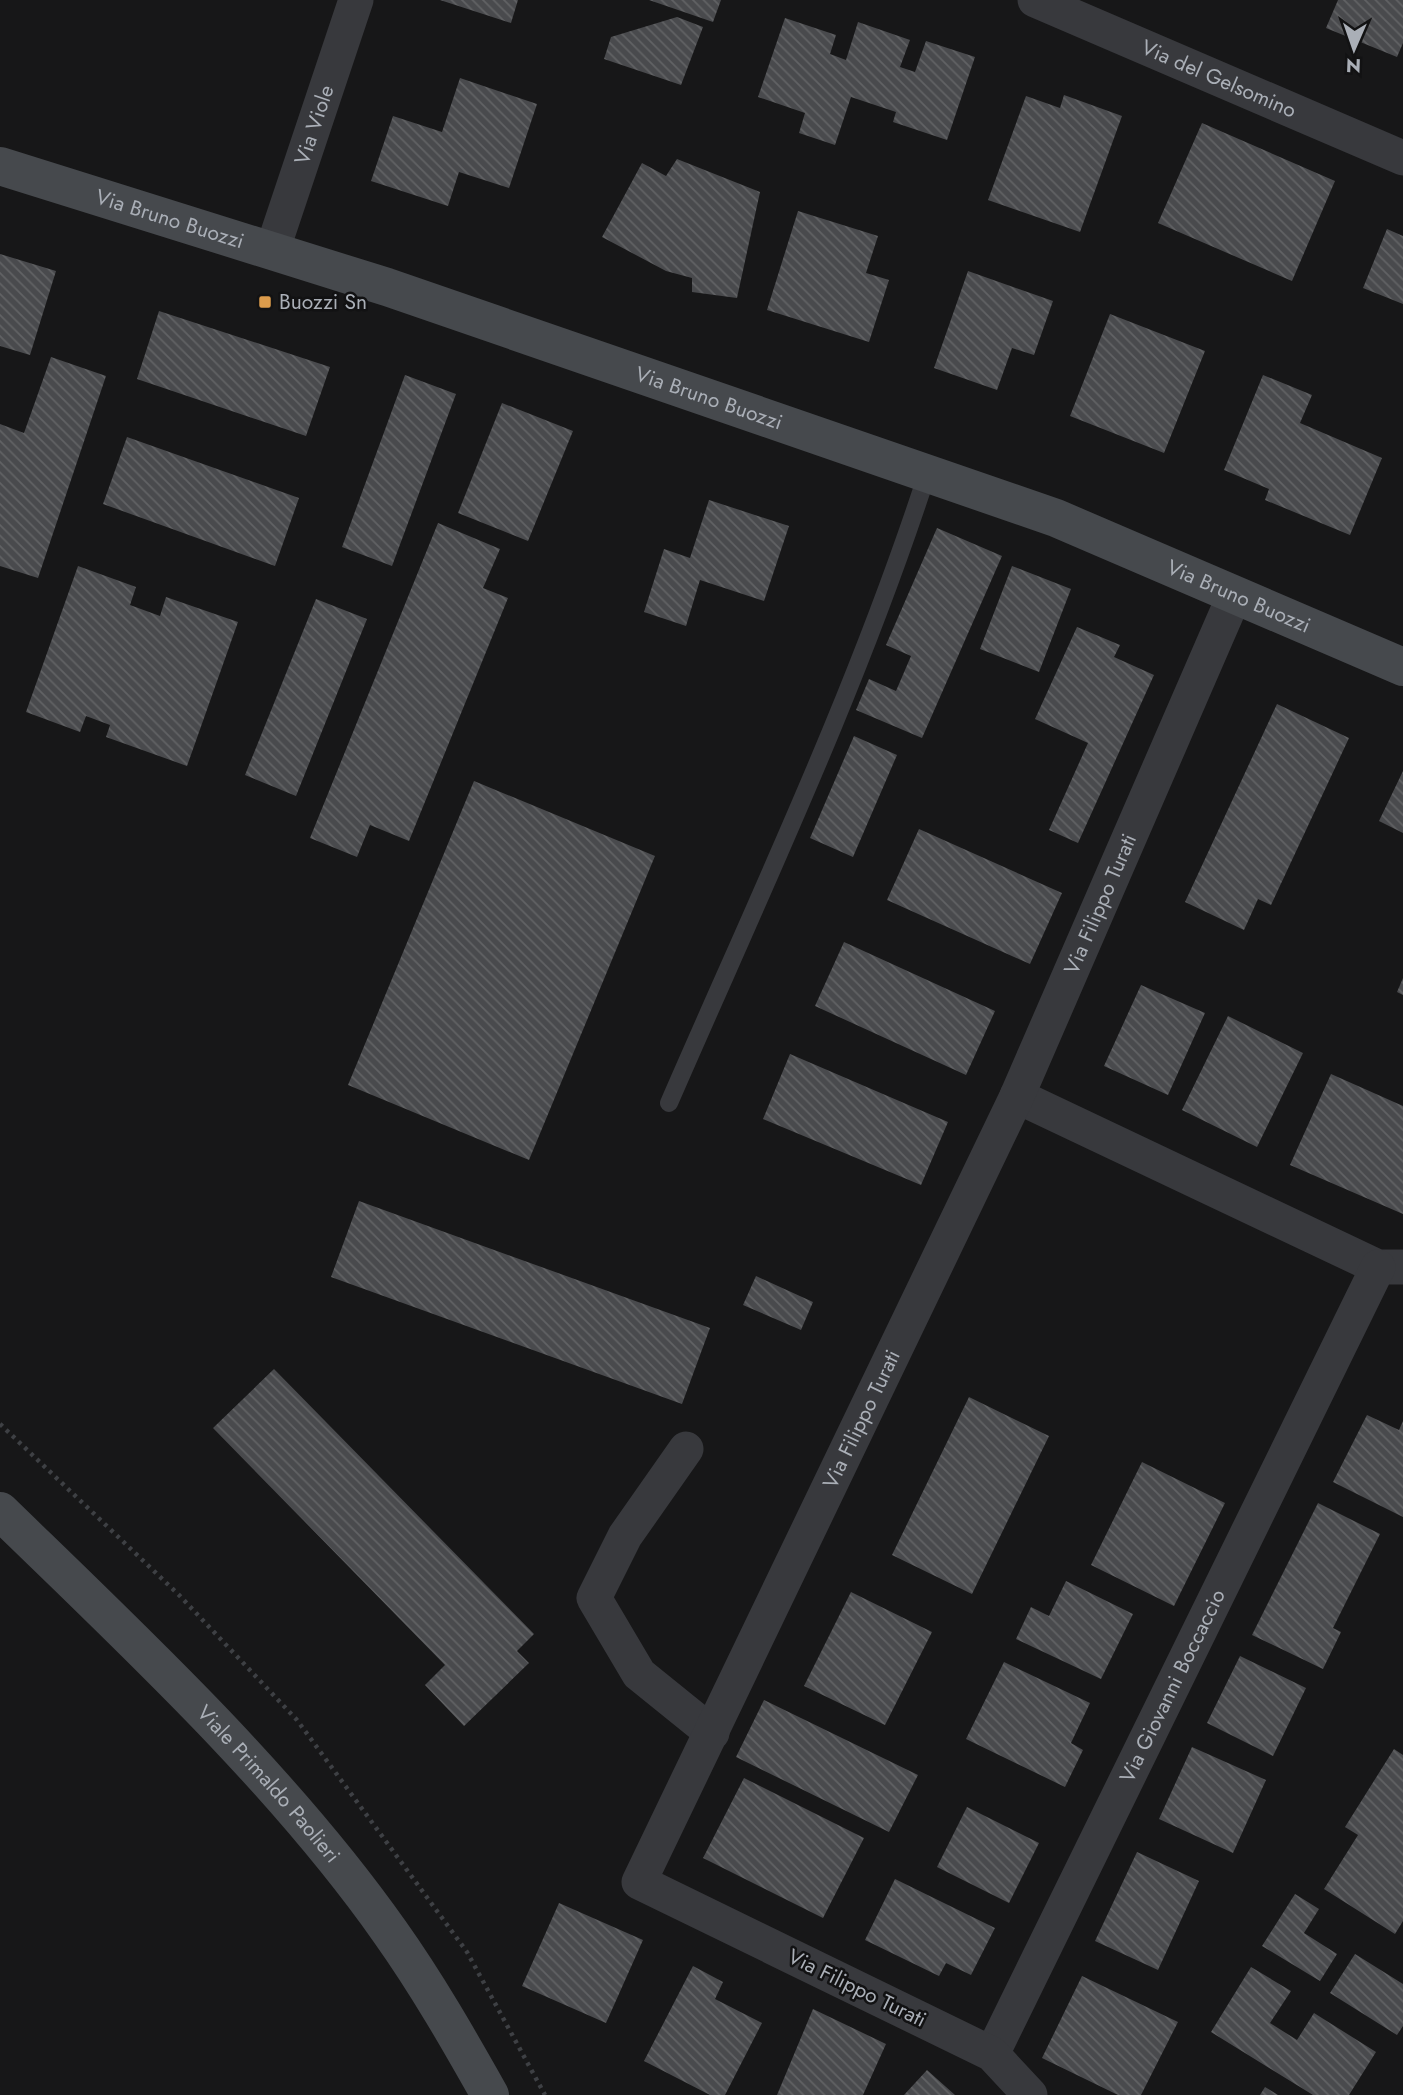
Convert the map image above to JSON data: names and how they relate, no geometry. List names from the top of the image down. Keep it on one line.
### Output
{"streets":{"street":["Via del Gelsomino","Via Viole","Via Bruno Buozzi","Via Filippo Turati","Via Giovanni Boccaccio","Viale Primaldo Paolieri"]},"crossings":[["Via Viole","Via Bruno Buozzi"],["Via Bruno Buozzi","Via Filippo Turati"],["Via Filippo Turati","Via Giovanni Boccaccio"]],"places":{"transit":["Buozzi Sn"]},"north":"bottom"}
